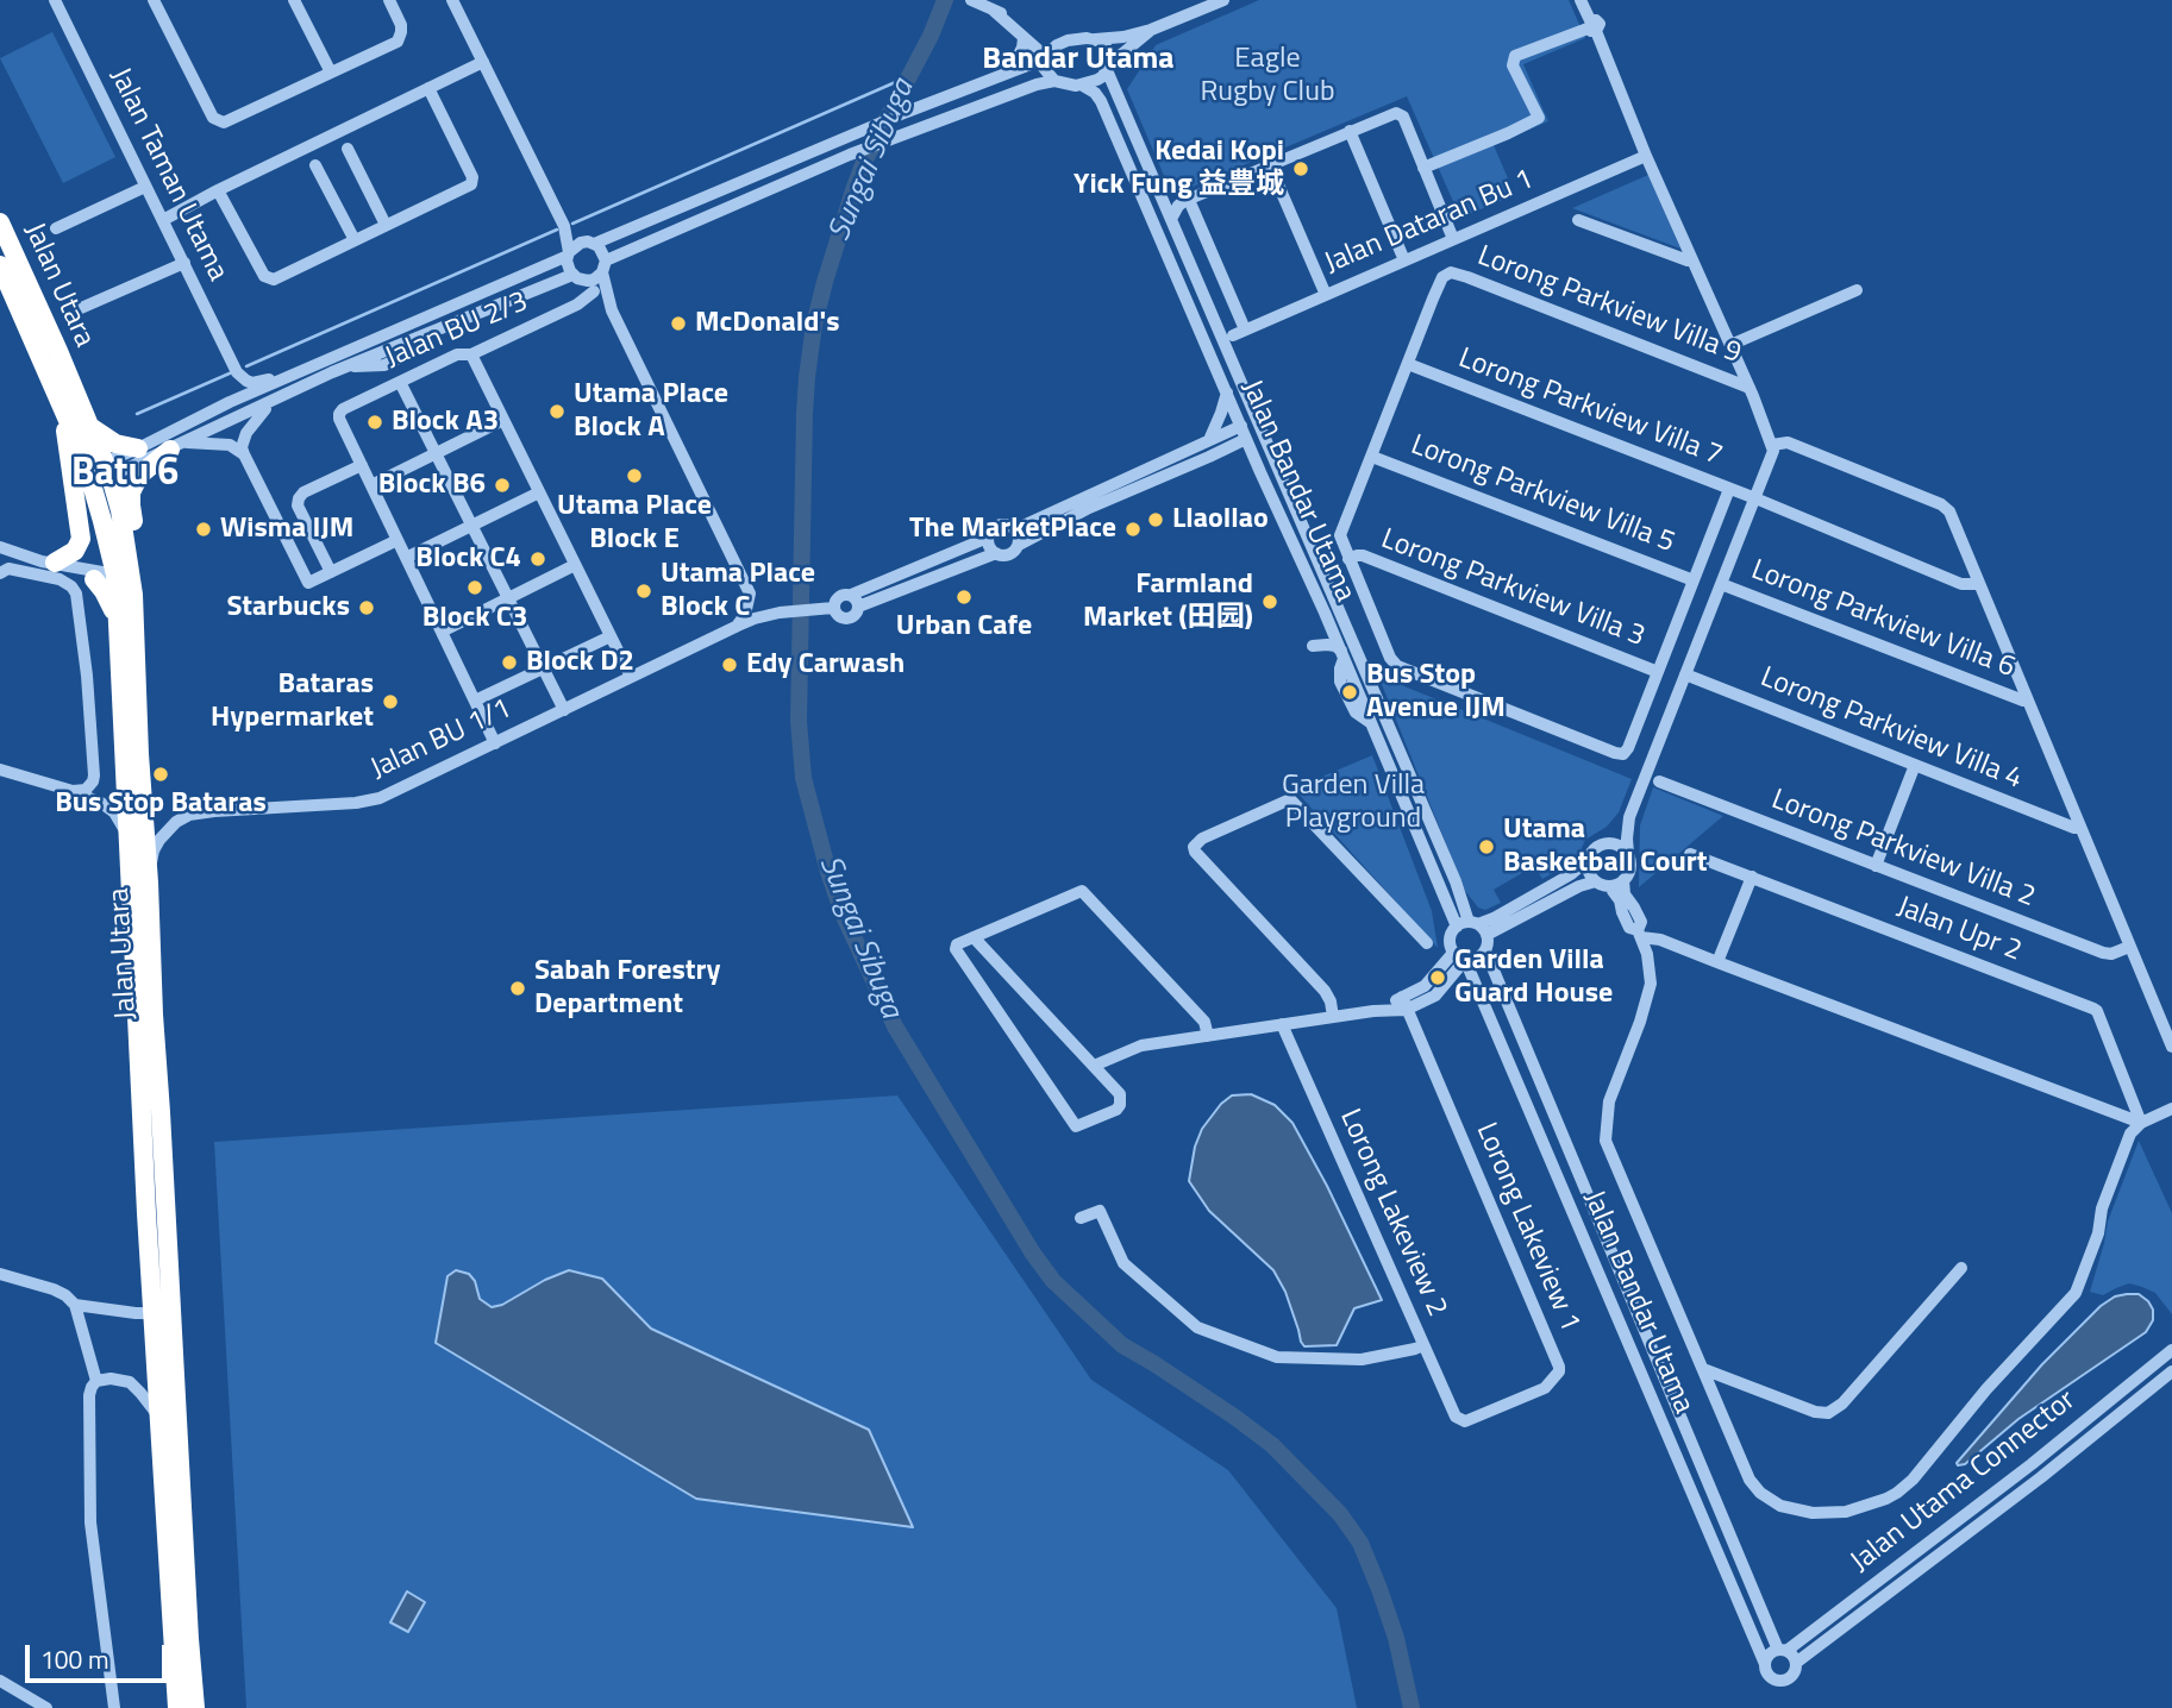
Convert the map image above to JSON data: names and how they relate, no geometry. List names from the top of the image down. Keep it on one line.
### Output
{"streets":{"highway":["Jalan Utara"],"street":["Jalan Taman Utama","Jalan Dataran Bu 1","Lorong Parkview Villa 9","Jalan BU 2/3","Lorong Parkview Villa 7","Jalan Bandar Utama","Lorong Parkview Villa 5","Lorong Parkview Villa 3","Lorong Parkview Villa 6","Lorong Parkview Villa 4","Jalan BU 1/1","Lorong Parkview Villa 2","Jalan Upr 2","Lorong Lakeview 2","Lorong Lakeview 1","Jalan Utama Connector"]},"crossings":[["Jalan Utara","Jalan BU 1/1"],["Lorong Parkview Villa 9","Lorong Parkview Villa 7"],["Jalan Bandar Utama","Jalan Utama Connector"],["Lorong Lakeview 2","Lorong Lakeview 1"]],"districts":["Bandar Utama","Batu 6"],"water":["Sungai Sibuga"],"parks":["Eagle Rugby Club","Garden Villa Playground"],"places":["Kedai Kopi Yick Fung 益豊城","McDonald's","Utama Place Block A","Block A3","Utama Place Block E","Block B6","Llaollao","Wisma IJM","The MarketPlace","Block C4","Block C3","Utama Place Block C","Urban Cafe","Farmland Market (田园)","Starbucks","Block D2","Edy Carwash","Bus Stop Avenue IJM","Bataras Hypermarket","Bus Stop Bataras","Utama Basketball Court","Garden Villa Guard House","Sabah Forestry Department"],"scale_bar":"100 m"}
